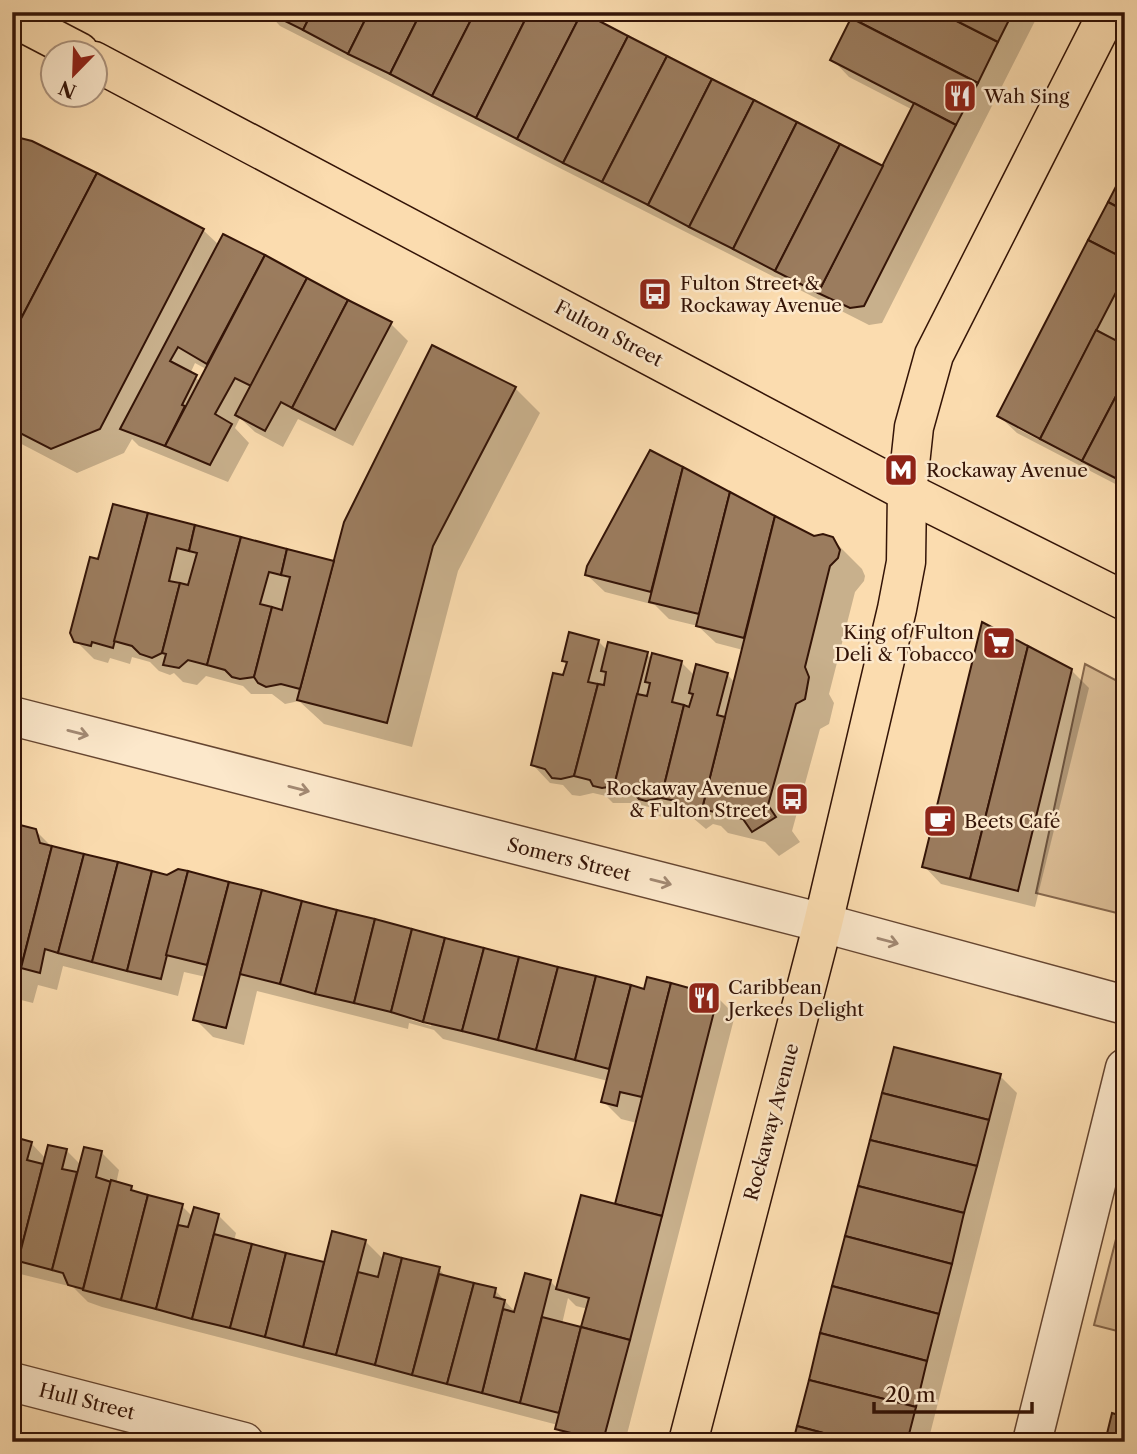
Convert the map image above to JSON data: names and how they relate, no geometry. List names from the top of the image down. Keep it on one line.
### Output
{"streets":{"main road":["Fulton Street","Rockaway Avenue"],"street":["Somers Street","Hull Street"]},"crossings":[["Fulton Street","Rockaway Avenue"],["Somers Street","Rockaway Avenue"]],"one_way":["Somers Street"],"places":{"restaurant":["Wah Sing","Caribbean Jerkees Delight"],"bus stop":["Fulton Street & Rockaway Avenue","Rockaway Avenue & Fulton Street"],"metro station":["Rockaway Avenue"],"supermarket":["King of Fulton Deli & Tobacco"],"cafe":["Beets Café"]},"scale_bar":"20 m","north":"bottom left"}
